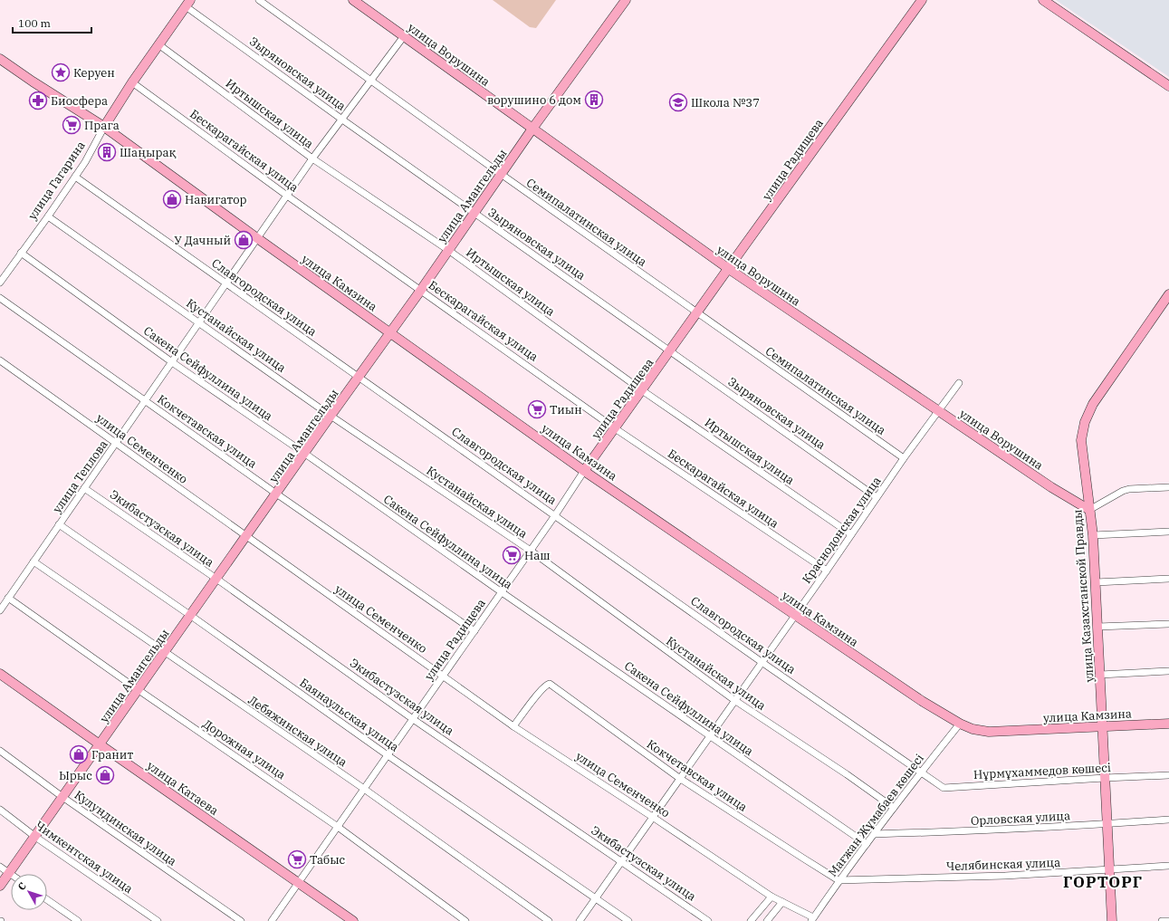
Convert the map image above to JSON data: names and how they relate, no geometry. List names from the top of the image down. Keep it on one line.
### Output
{"streets":{"street":["улица Ворушина","Зыряновская улица","Иртышская улица","Бескарагайская улица","улица Радищева","улица Гагарина","улица Амангельды","Семипалатинская улица","улица Камзина","Славгородская улица","Кустанайская улица","Сакена Сейфуллина улица","Кокчетавская улица","улица Семенченко","улица Теплова","Экибастузская улица","Краснодонская улица","улица Казахстанской Правды","Баянаульская улица","Лебяжинская улица","Дорожная улица","Нұрмұхаммедов көшесі","улица Катаева","Мағжан Жұмабаев көшесі","Орловская улица","Кулундинская улица","Чимкентская улица","Челябинская улица"]},"crossings":[["улица Ворушина","улица Радищева"],["улица Ворушина","улица Амангельды"],["улица Ворушина","улица Теплова"],["улица Ворушина","Краснодонская улица"],["улица Ворушина","улица Казахстанской Правды"],["Зыряновская улица","улица Радищева"],["Зыряновская улица","улица Гагарина"],["Зыряновская улица","улица Амангельды"],["Зыряновская улица","улица Теплова"],["Зыряновская улица","Краснодонская улица"],["Иртышская улица","улица Радищева"],["Иртышская улица","улица Гагарина"],["Иртышская улица","улица Амангельды"],["Иртышская улица","улица Теплова"],["Иртышская улица","Краснодонская улица"],["Бескарагайская улица","улица Радищева"],["Бескарагайская улица","улица Гагарина"],["Бескарагайская улица","улица Амангельды"],["Бескарагайская улица","улица Теплова"],["Бескарагайская улица","Краснодонская улица"],["улица Радищева","Семипалатинская улица"],["улица Радищева","улица Камзина"],["улица Радищева","Славгородская улица"],["улица Радищева","Кустанайская улица"],["улица Радищева","Сакена Сейфуллина улица"],["улица Радищева","Кокчетавская улица"],["улица Радищева","улица Семенченко"],["улица Радищева","Экибастузская улица"],["улица Радищева","Баянаульская улица"],["улица Радищева","Лебяжинская улица"],["улица Радищева","Дорожная улица"],["улица Радищева","улица Катаева"],["улица Гагарина","улица Камзина"],["улица Гагарина","Славгородская улица"],["улица Гагарина","Кустанайская улица"],["улица Гагарина","Сакена Сейфуллина улица"],["улица Амангельды","Семипалатинская улица"],["улица Амангельды","улица Камзина"],["улица Амангельды","Славгородская улица"],["улица Амангельды","Кустанайская улица"],["улица Амангельды","Сакена Сейфуллина улица"],["улица Амангельды","Кокчетавская улица"],["улица Амангельды","улица Семенченко"],["улица Амангельды","Экибастузская улица"],["улица Амангельды","Баянаульская улица"],["улица Амангельды","Лебяжинская улица"],["улица Амангельды","Дорожная улица"],["улица Амангельды","улица Катаева"],["улица Амангельды","Кулундинская улица"],["улица Амангельды","Чимкентская улица"],["Семипалатинская улица","улица Теплова"],["Семипалатинская улица","Краснодонская улица"],["улица Камзина","улица Теплова"],["улица Камзина","Краснодонская улица"],["улица Камзина","улица Казахстанской Правды"],["улица Камзина","Мағжан Жұмабаев көшесі"],["Славгородская улица","улица Теплова"],["Славгородская улица","Краснодонская улица"],["Славгородская улица","Нұрмұхаммедов көшесі"],["Славгородская улица","Мағжан Жұмабаев көшесі"],["Кустанайская улица","улица Теплова"],["Кустанайская улица","Краснодонская улица"],["Кустанайская улица","Мағжан Жұмабаев көшесі"],["Сакена Сейфуллина улица","улица Теплова"],["Сакена Сейфуллина улица","Краснодонская улица"],["Сакена Сейфуллина улица","Мағжан Жұмабаев көшесі"],["Кокчетавская улица","улица Семенченко"],["Кокчетавская улица","улица Теплова"],["Кокчетавская улица","Краснодонская улица"],["Кокчетавская улица","Мағжан Жұмабаев көшесі"],["Кокчетавская улица","Челябинская улица"],["улица Семенченко","улица Теплова"],["улица Семенченко","Краснодонская улица"],["улица Семенченко","Мағжан Жұмабаев көшесі"],["улица Теплова","Экибастузская улица"],["улица Теплова","Баянаульская улица"],["улица Теплова","Лебяжинская улица"],["улица Теплова","Дорожная улица"],["Экибастузская улица","Краснодонская улица"],["Краснодонская улица","Баянаульская улица"],["улица Казахстанской Правды","Нұрмұхаммедов көшесі"],["улица Казахстанской Правды","Орловская улица"],["улица Казахстанской Правды","Челябинская улица"],["Нұрмұхаммедов көшесі","Мағжан Жұмабаев көшесі"],["Мағжан Жұмабаев көшесі","Орловская улица"],["Мағжан Жұмабаев көшесі","Челябинская улица"]],"districts":["ГОРТОРГ"],"places":{"place":["Керуен"],"building":["ворушино 6 дом","Шаңырақ"],"pharmacy":["Биосфера"],"school or university":["Школа №37"],"supermarket":["Прага","Тиын","Наш","Табыс"],"shop":["Навигатор","У Дачный","Гранит","Ырыс"]},"scale_bar":"100 m","north":"top left"}
